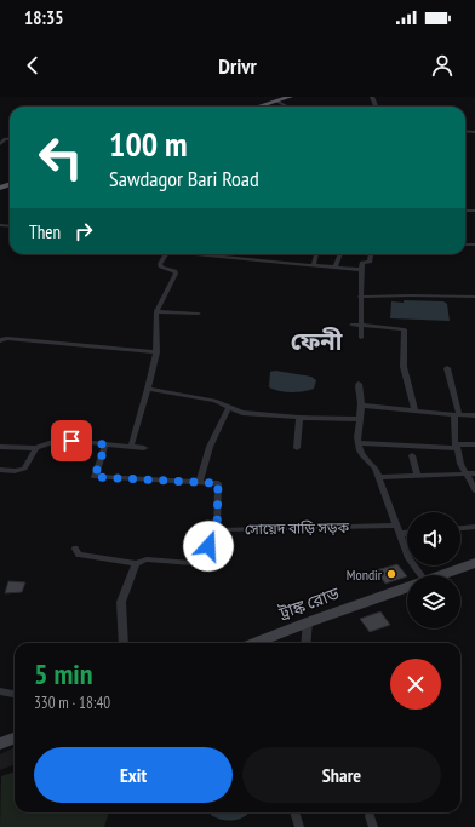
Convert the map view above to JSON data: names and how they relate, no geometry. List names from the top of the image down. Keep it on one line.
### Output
{"streets":{"main road":["ট্রাঙ্ক রোড"],"street":["সোয়েদ বাড়ি সড়ক"]},"districts":["ফেনী"],"places":["Mondir"],"page":{"status":"18:35","header":"Drivr","turn":["100 m","Sawdagor Bari Road"],"then":"Then","heading":["5 min","330 m · 18:40"],"buttons":["Exit","Share"]}}
